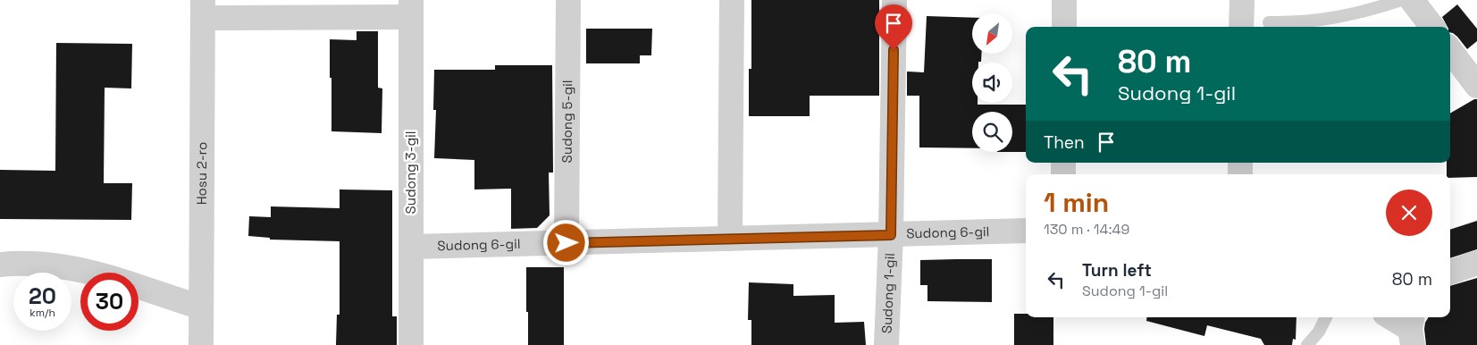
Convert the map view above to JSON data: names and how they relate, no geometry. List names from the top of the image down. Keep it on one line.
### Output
{"streets":{"street":["Sudong 5-gil","Hosu 2-ro","Sudong 3-gil","Sudong 6-gil","Sudong 1-gil"]},"crossings":[["Sudong 5-gil","Sudong 6-gil"],["Sudong 3-gil","Sudong 6-gil"],["Sudong 6-gil","Sudong 1-gil"]],"north":"bottom left","page":{"turn":["80 m","Sudong 1-gil"],"then":"Then","heading":["1 min","130 m · 14:49"],"list":[{"name":"Turn left","note":"Sudong 1-gil","value":"80 m"}],"speed":"20 km/h","limit":"30"}}
